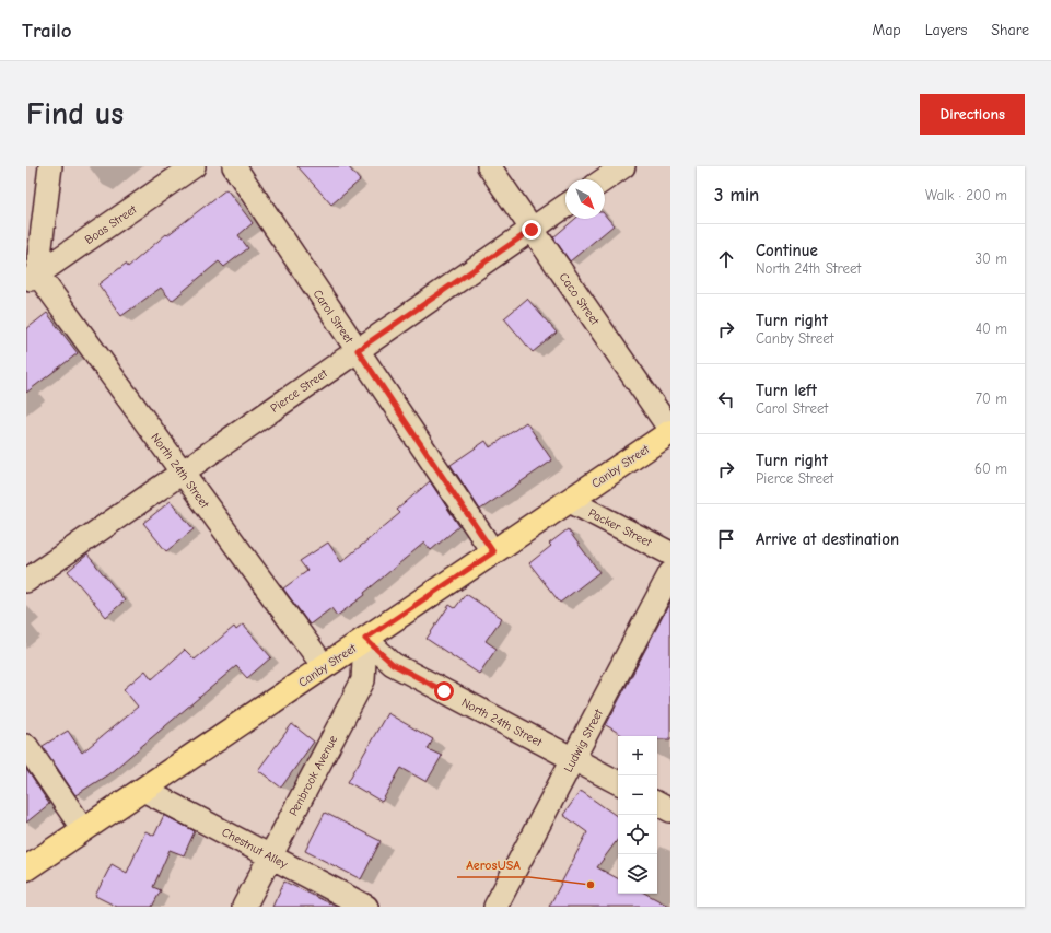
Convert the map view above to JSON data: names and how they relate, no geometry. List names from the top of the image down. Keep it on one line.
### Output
{"streets":{"main road":["Canby Street"],"street":["Boas Street","Caco Street","Carol Street","Pierce Street","North 24th Street","Packer Street","Ludwig Street","Penbrook Avenue","Chestnut Alley"]},"crossings":[["Boas Street","North 24th Street"],["Caco Street","Pierce Street"],["Caco Street","Canby Street"],["Carol Street","Pierce Street"],["Carol Street","Canby Street"],["Pierce Street","North 24th Street"],["Canby Street","North 24th Street"],["Canby Street","Packer Street"],["Canby Street","Penbrook Avenue"],["Canby Street","Chestnut Alley"],["North 24th Street","Ludwig Street"],["North 24th Street","Penbrook Avenue"],["Penbrook Avenue","Chestnut Alley"]],"places":["AerosUSA"],"north":"bottom right","page":{"header":"Trailo","nav":["Map","Layers","Share"],"buttons":"Directions","title":"Find us","heading":["3 min","Walk · 200 m"],"list":[["Continue","North 24th Street","30 m"],["Turn right","Canby Street","40 m"],["Turn left","Carol Street","70 m"],["Turn right","Pierce Street","60 m"],"Arrive at destination"],"map_buttons":["+","−"]}}
